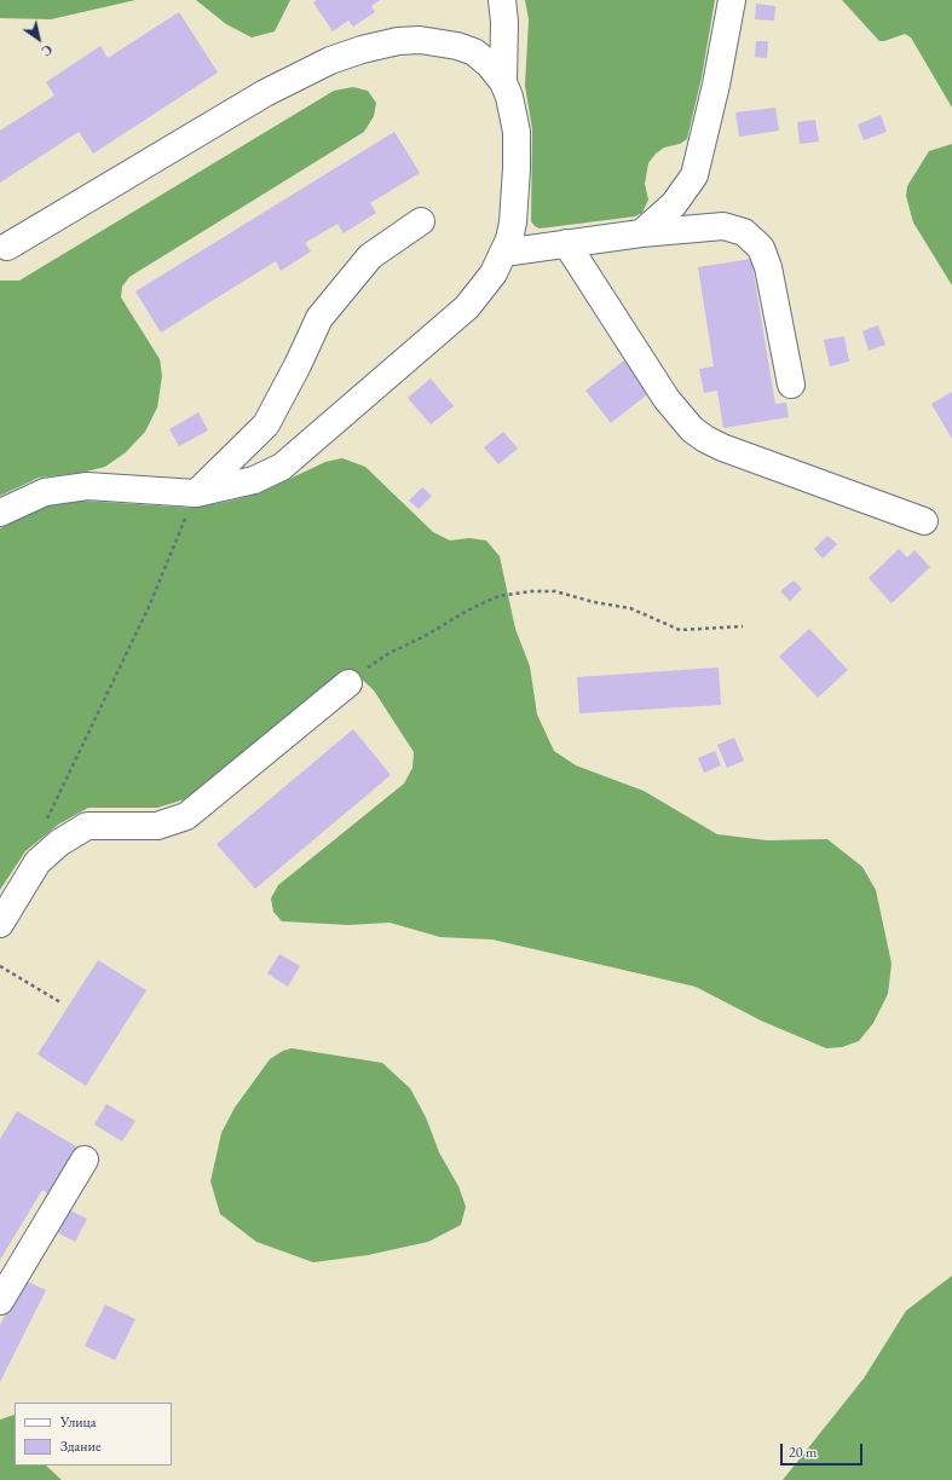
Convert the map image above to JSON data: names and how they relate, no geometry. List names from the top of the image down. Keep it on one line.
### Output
{"legend":["Улица","Здание"],"scale_bar":"20 m","north":"bottom right"}
